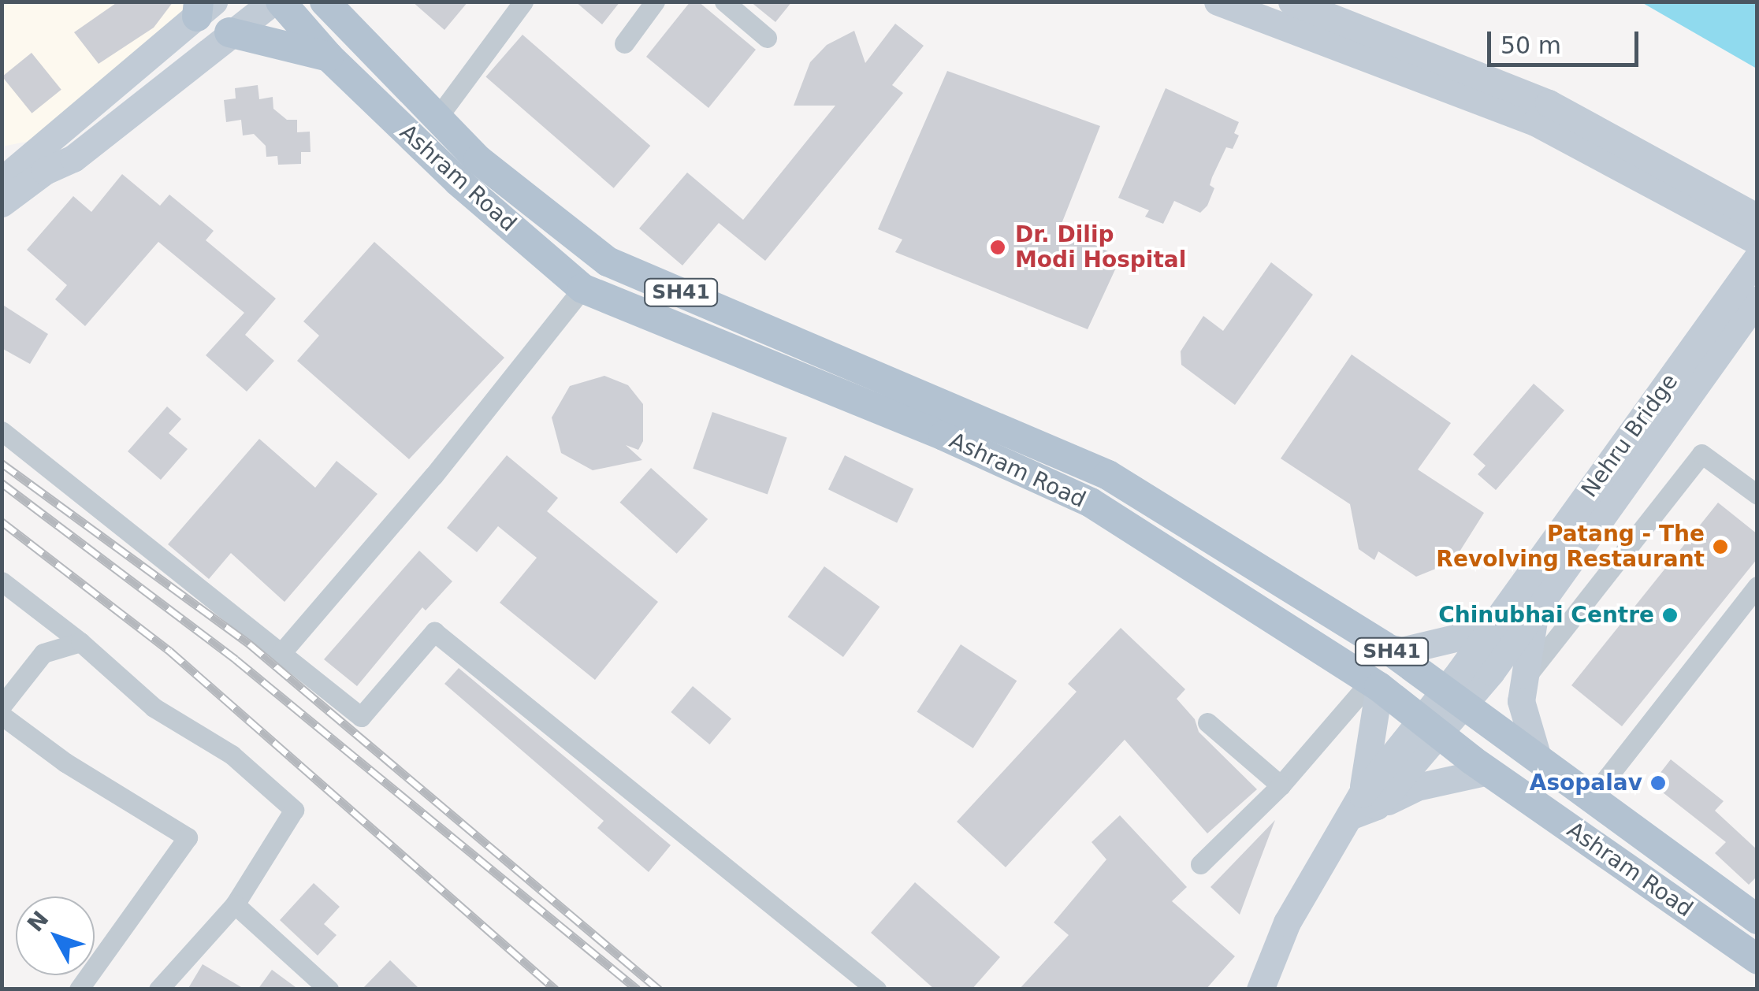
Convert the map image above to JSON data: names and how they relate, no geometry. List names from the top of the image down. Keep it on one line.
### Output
{"streets":{"main road":["Ashram Road","SH41"],"street":["Nehru Bridge"]},"crossings":[["Ashram Road","Nehru Bridge"]],"places":["Dr. Dilip Modi Hospital","Patang - The Revolving Restaurant","Chinubhai Centre","Asopalav"],"scale_bar":"50 m","north":"top left"}
